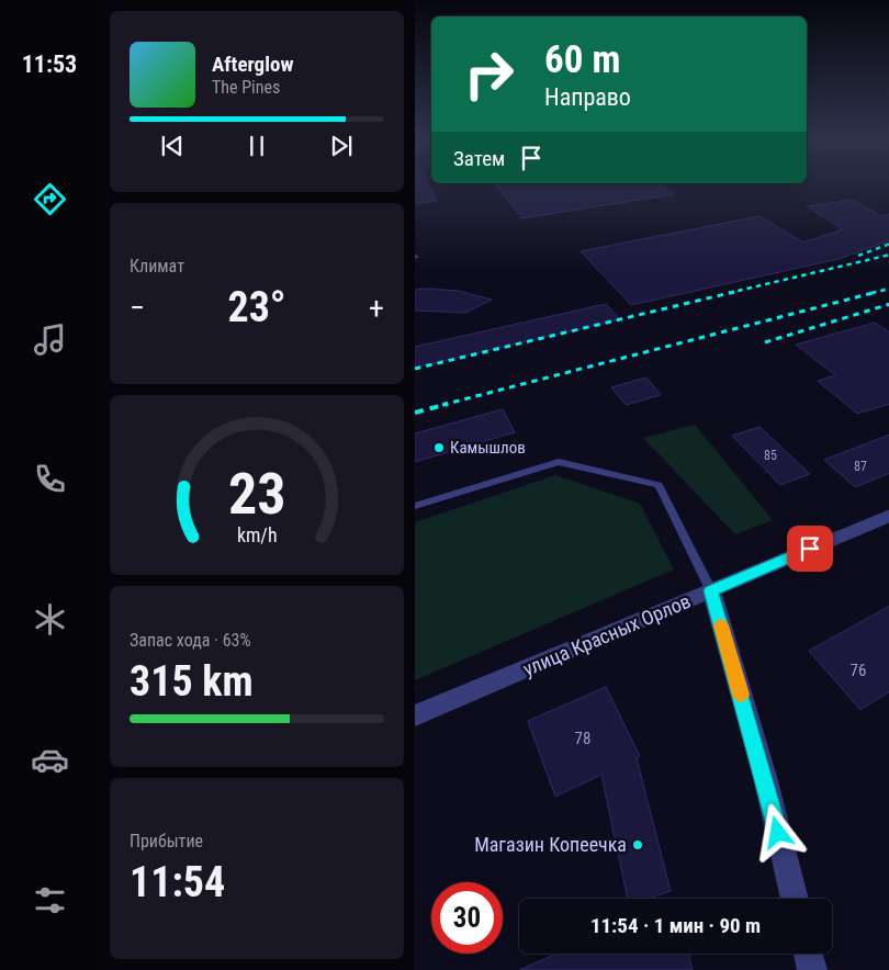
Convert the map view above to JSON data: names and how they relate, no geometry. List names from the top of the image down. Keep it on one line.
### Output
{"streets":{"street":["улица Красных Орлов"]},"places":["Камышлов","Магазин Копеечка"],"house_numbers":["85","87","76","78"],"page":{"tabs":"11:53","turn":["60 m","Направо"],"song":["Afterglow","The Pines"],"then":"Затем","tile":["Климат",["Запас хода · 63%","315 km"],["Прибытие","11:54"]],"heat":["−","23°","+"],"limit":"30","trip":"11:54 · 1 мин · 90 m","gauge":["23","km/h"]}}
